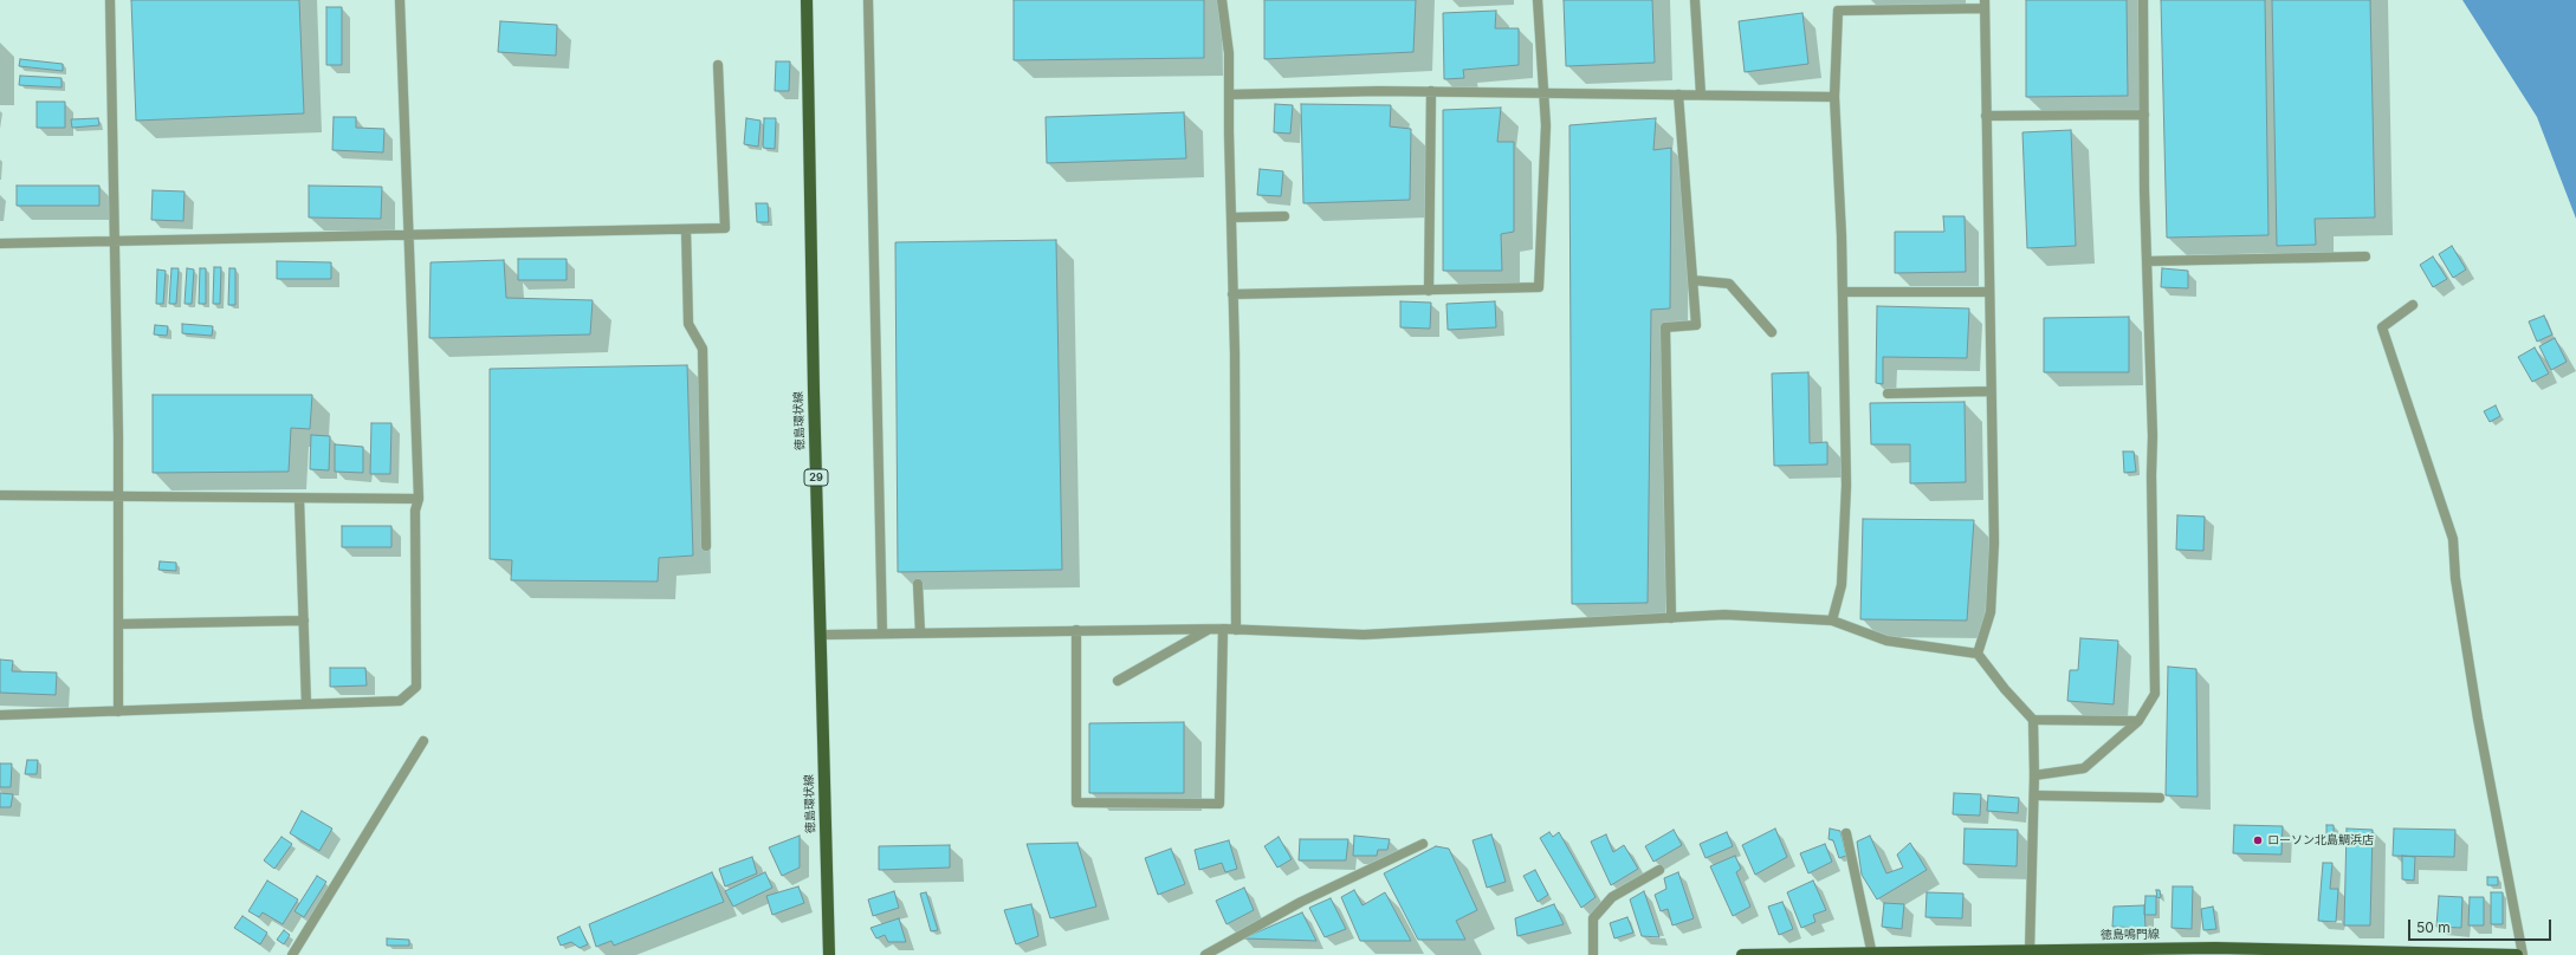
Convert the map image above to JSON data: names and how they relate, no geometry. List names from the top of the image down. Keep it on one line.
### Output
{"streets":{"main road":["徳島環状線","29","徳島鳴門線"]},"places":["ローソン北島鯛浜店"],"scale_bar":"50 m"}
